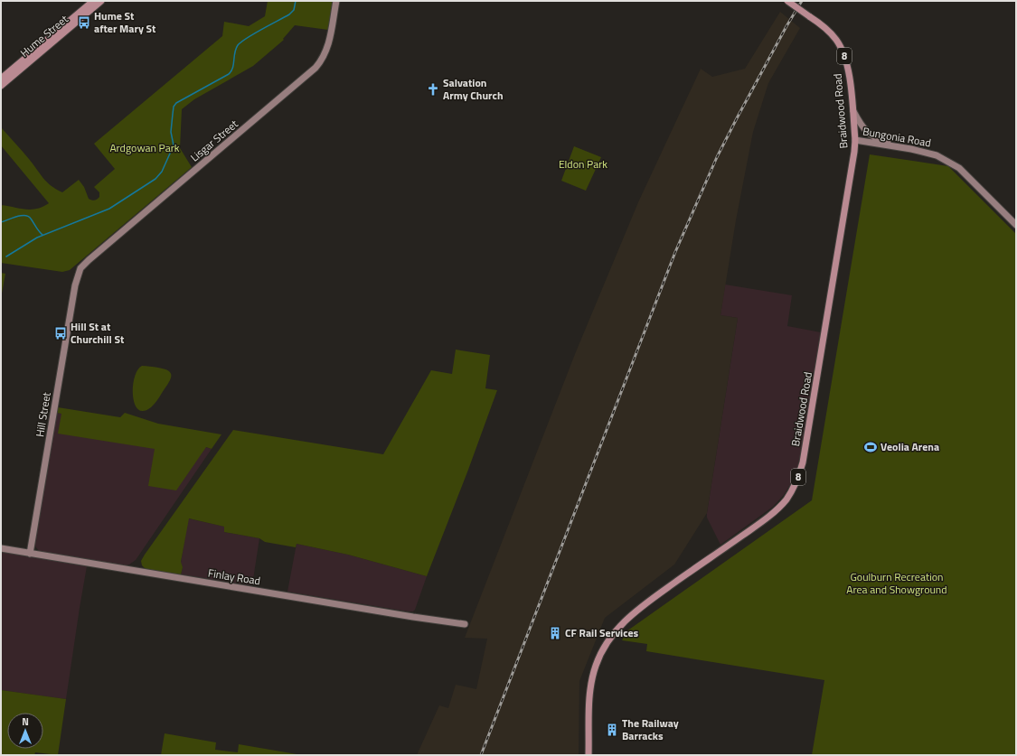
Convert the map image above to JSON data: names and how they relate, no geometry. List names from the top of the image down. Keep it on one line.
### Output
{"streets":{"main road":["Hume Street","8","Braidwood Road"],"street":["Bungonia Road","Lisgar Street","Hill Street","Finlay Road"]},"crossings":[["Braidwood Road","Bungonia Road"],["Lisgar Street","Hill Street"],["Hill Street","Finlay Road"]],"parks":["Ardgowan Park","Eldon Park","Goulburn Recreation Area and Showground"],"places":{"bus stop":["Hume St after Mary St","Hill St at Churchill St"],"church":["Salvation Army Church"],"sports":["Veolia Arena"],"building":["CF Rail Services","The Railway Barracks"]},"north":"top"}
